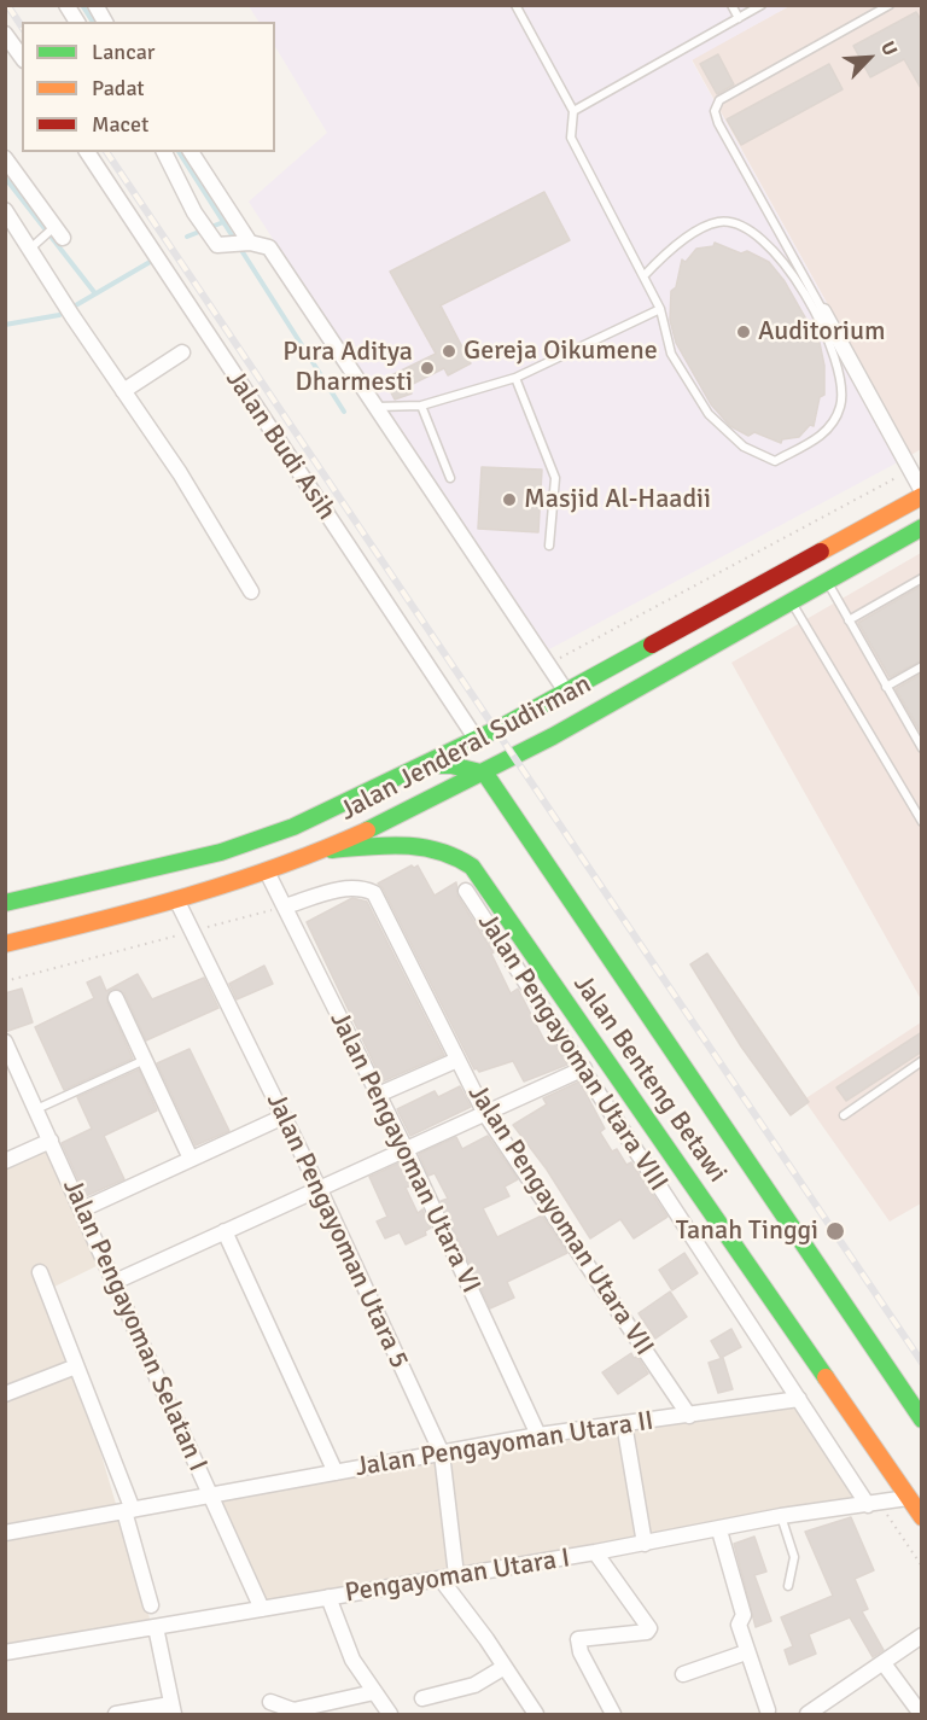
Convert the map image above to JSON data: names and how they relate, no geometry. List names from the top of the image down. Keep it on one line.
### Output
{"streets":{"main road":["Jalan Jenderal Sudirman","Jalan Benteng Betawi"],"street":["Jalan Budi Asih","Jalan Pengayoman Utara VIII","Jalan Pengayoman Utara VI","Jalan Pengayoman Utara VII","Jalan Pengayoman Utara 5","Jalan Pengayoman Selatan I","Jalan Pengayoman Utara II","Pengayoman Utara I"]},"crossings":[["Jalan Budi Asih","Jalan Jenderal Sudirman"],["Jalan Jenderal Sudirman","Jalan Benteng Betawi"],["Jalan Jenderal Sudirman","Jalan Pengayoman Utara VI"],["Jalan Jenderal Sudirman","Jalan Pengayoman Utara 5"],["Jalan Pengayoman Utara VIII","Jalan Pengayoman Utara II"],["Jalan Pengayoman Utara VIII","Pengayoman Utara I"],["Jalan Benteng Betawi","Pengayoman Utara I"],["Jalan Pengayoman Utara VI","Jalan Pengayoman Utara VII"],["Jalan Pengayoman Utara VI","Jalan Pengayoman Utara II"],["Jalan Pengayoman Utara VII","Jalan Pengayoman Utara II"],["Jalan Pengayoman Utara 5","Jalan Pengayoman Utara II"],["Jalan Pengayoman Utara 5","Pengayoman Utara I"],["Jalan Pengayoman Selatan I","Jalan Pengayoman Utara II"],["Jalan Pengayoman Selatan I","Pengayoman Utara I"]],"places":["Auditorium","Gereja Oikumene","Pura Aditya Dharmesti","Masjid Al-Haadii","Tanah Tinggi"],"legend":["Lancar","Padat","Macet"],"north":"top right"}
